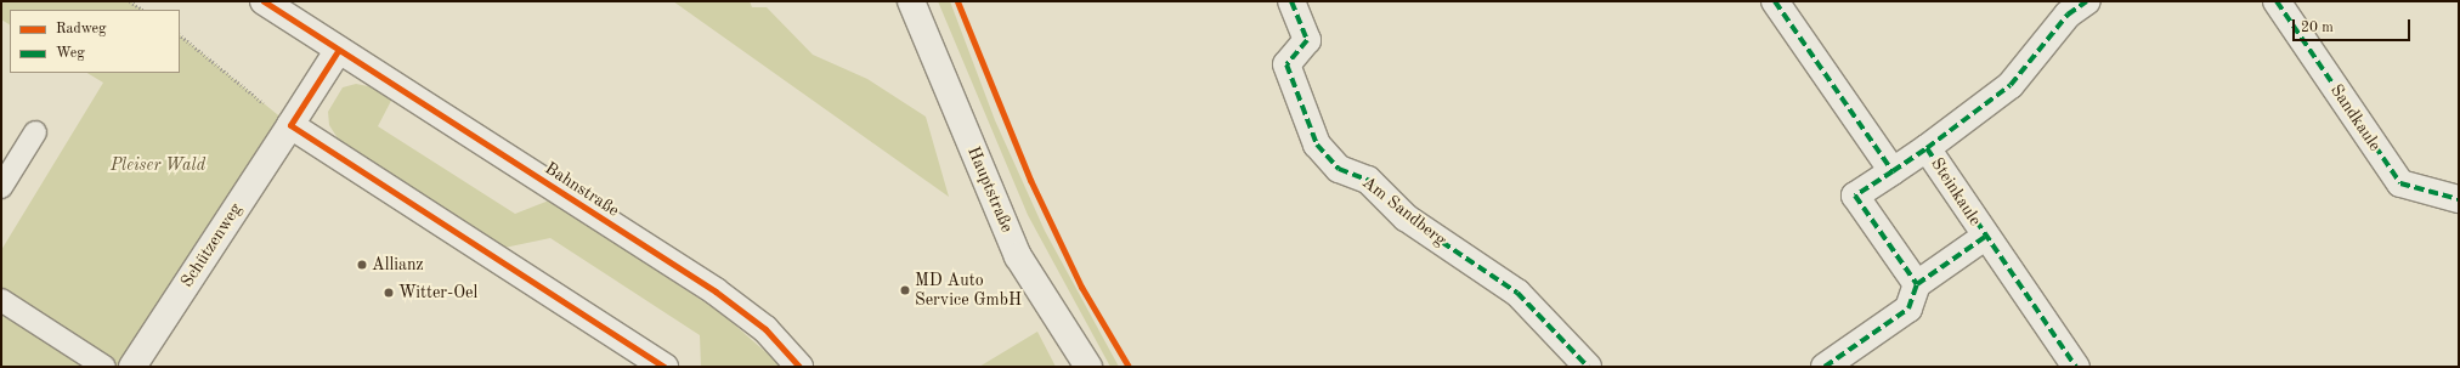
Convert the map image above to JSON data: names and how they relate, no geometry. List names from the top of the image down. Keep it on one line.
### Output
{"streets":{"street":["Sandkaule","Bahnstraße","Hauptstraße","Steinkaule","Am Sandberg","Schützenweg"]},"parks":["Pleiser Wald"],"places":["Allianz","MD Auto Service GmbH","Witter-Oel"],"legend":["Radweg","Weg"],"scale_bar":"20 m"}
